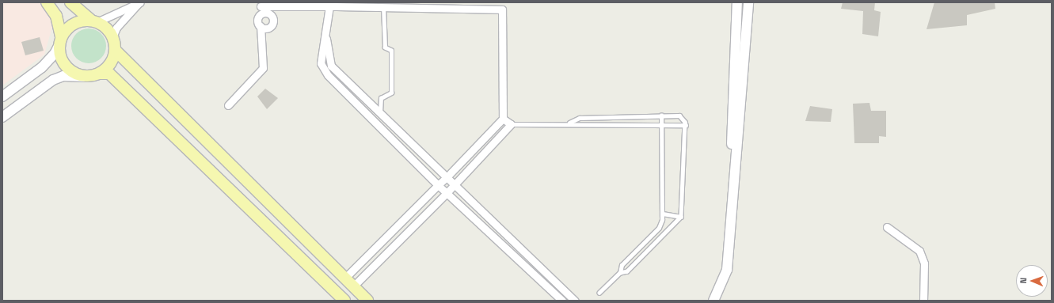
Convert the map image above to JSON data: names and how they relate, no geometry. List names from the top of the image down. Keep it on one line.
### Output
{"north":"left"}
